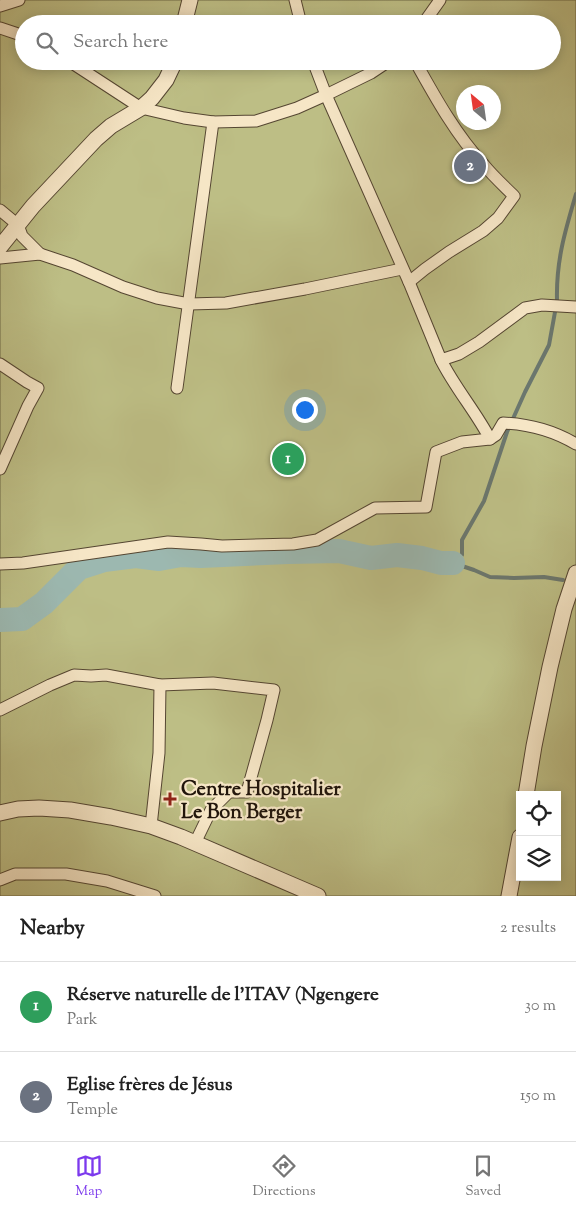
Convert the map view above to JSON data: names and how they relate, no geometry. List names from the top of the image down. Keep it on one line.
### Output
{"places":{"health":["Centre Hospitalier Le Bon Berger"]},"north":"top left","page":{"search":"Search here","pins":["2","1"],"heading":["Nearby","2 results"],"list":[{"mark":"1","name":"Réserve naturelle de l'ITAV (Ngengere","note":"Park","value":"30 m"},{"mark":"2","name":"Eglise frères de Jésus","note":"Temple","value":"150 m"}],"nav":["Map","Directions","Saved"]}}
